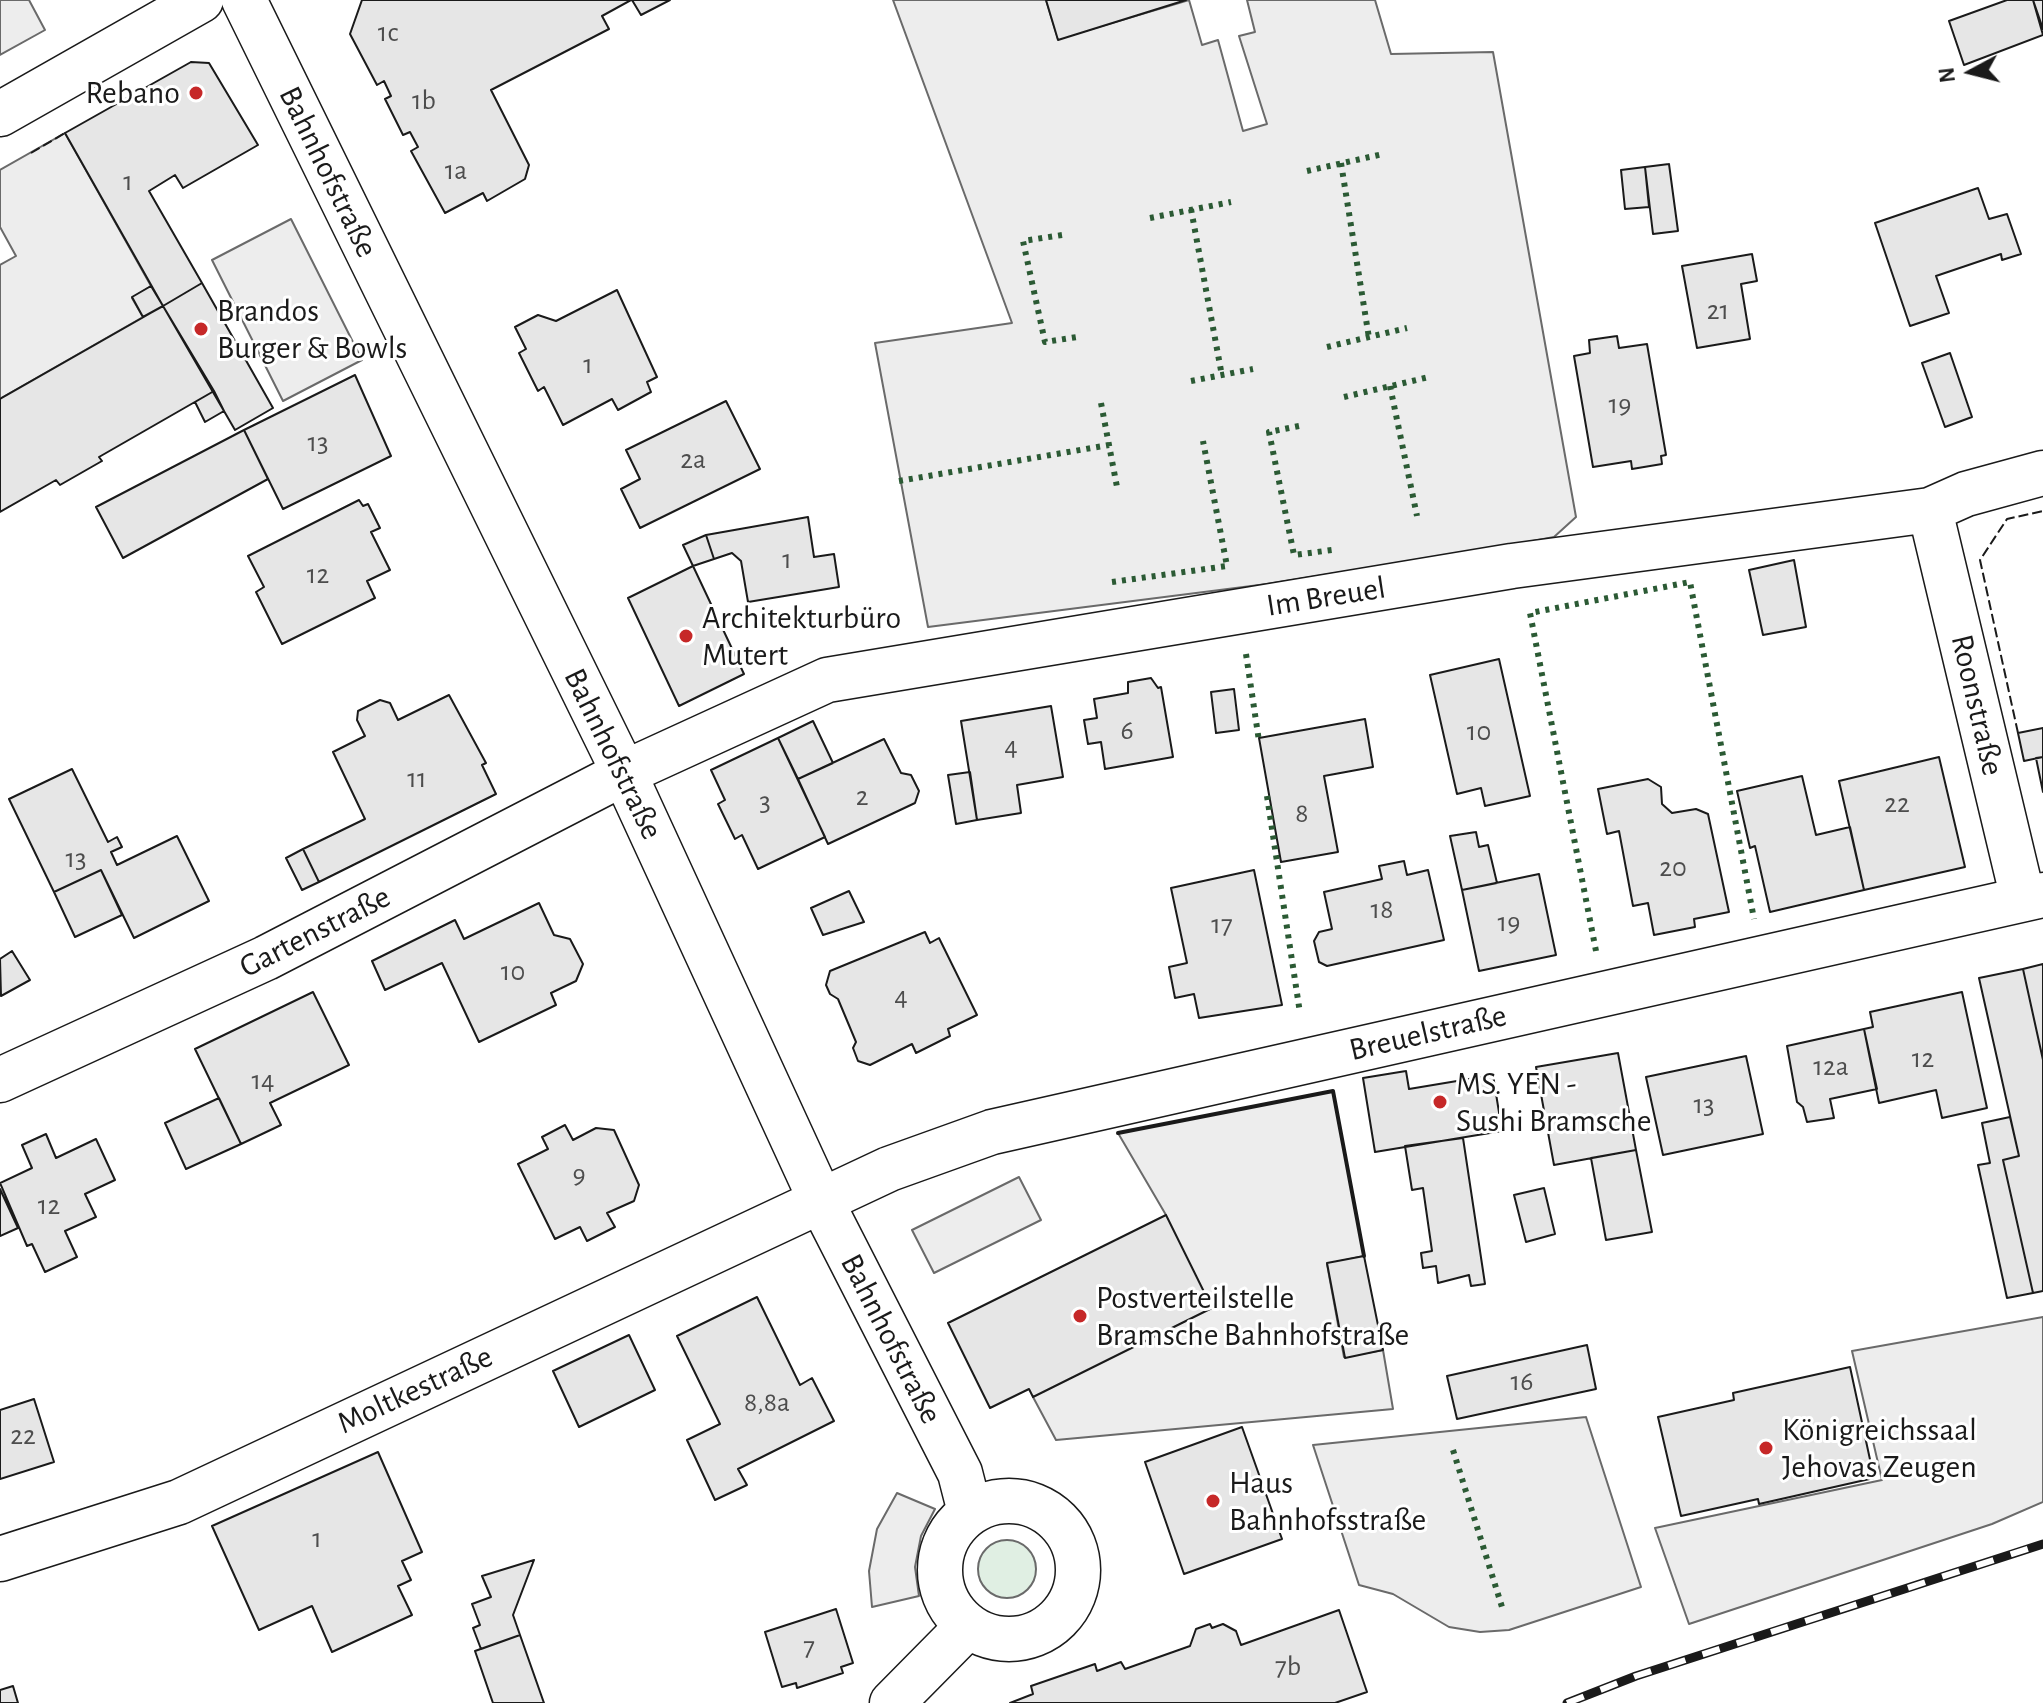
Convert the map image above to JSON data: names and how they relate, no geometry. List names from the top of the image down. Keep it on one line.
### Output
{"streets":{"street":["Bahnhofstraße","Im Breuel","Roonstraße","Gartenstraße","Breuelstraße","Moltkestraße"]},"crossings":[["Bahnhofstraße","Im Breuel"],["Bahnhofstraße","Gartenstraße"],["Bahnhofstraße","Breuelstraße"],["Bahnhofstraße","Moltkestraße"],["Im Breuel","Roonstraße"],["Im Breuel","Gartenstraße"],["Roonstraße","Breuelstraße"],["Breuelstraße","Moltkestraße"]],"places":["Rebano","Brandos Burger & Bowls","Architekturbüro Mutert","MS. YEN - Sushi Bramsche","Postverteilstelle Bramsche Bahnhofstraße","Königreichssaal Jehovas Zeugen","Haus Bahnhofsstraße"],"house_numbers":["1c","1b","1a","1","21","1","19","13","2a","1","12","6","10","4","11","2","3","22","8","13","20","18","19","17","10","4","12","12a","14","13","9","12","16","8,8a","22","1","7","7b"],"north":"left"}
